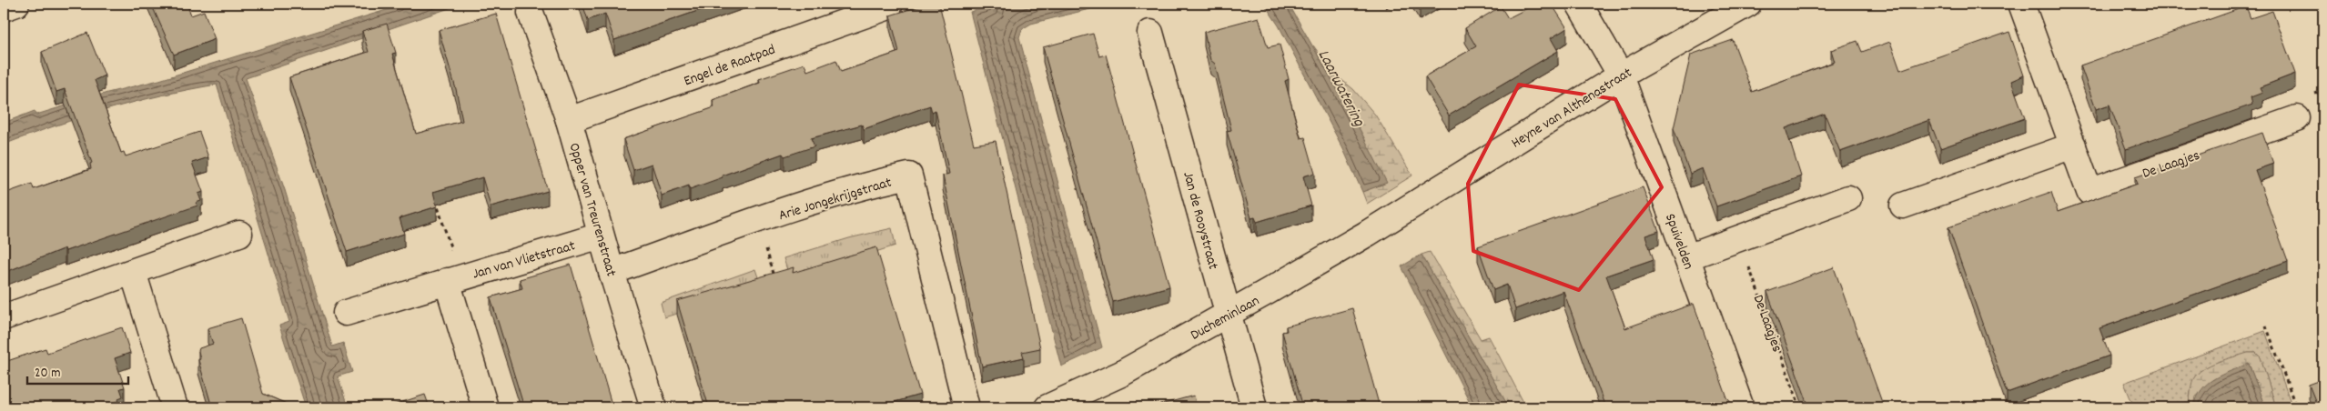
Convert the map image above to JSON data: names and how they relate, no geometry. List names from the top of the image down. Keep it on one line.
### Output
{"streets":{"street":["Engel de Raatpad","Heyne van Althenastraat","De Laagjes","Arie Jongekrijgstraat","Opper van Treurenstraat","Jan de Rooystraat","Spuivelden","Jan van Vlietstraat","Ducheminlaan"]},"crossings":[["Engel de Raatpad","Opper van Treurenstraat"],["Heyne van Althenastraat","Spuivelden"],["Heyne van Althenastraat","Ducheminlaan"],["Arie Jongekrijgstraat","Opper van Treurenstraat"],["Opper van Treurenstraat","Jan van Vlietstraat"],["Jan de Rooystraat","Ducheminlaan"]],"water":["Laarwatering"],"scale_bar":"20 m"}
